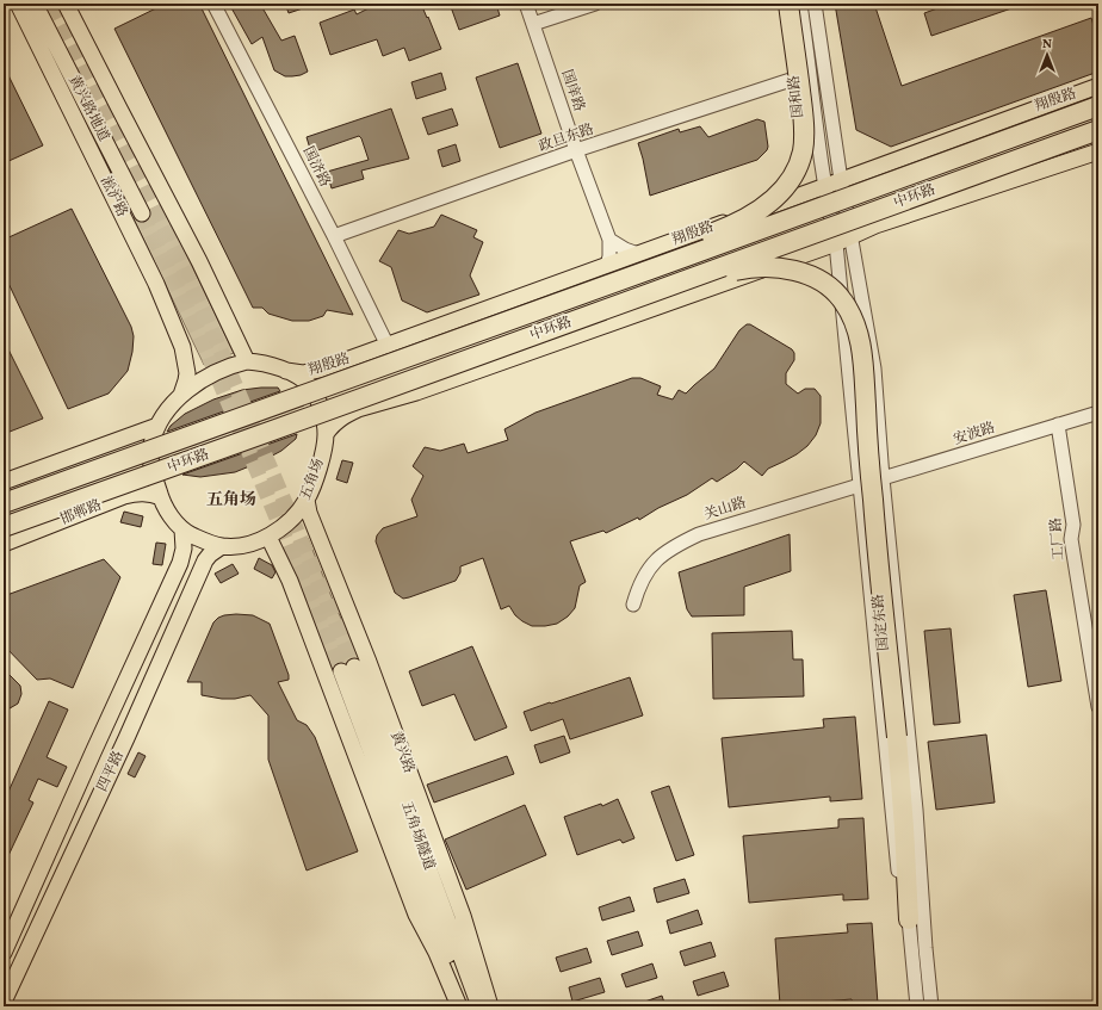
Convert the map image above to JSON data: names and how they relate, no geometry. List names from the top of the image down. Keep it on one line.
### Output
{"streets":{"highway":["中环路"],"main road":["翔殷路","黄兴路地道","淞沪路","五角场","邯郸路","黄兴路","四平路","五角场隧道"],"street":["国庠路","国和路","政旦东路","国济路","安波路","关山路","工厂路","国定东路"]},"crossings":[["国庠路","政旦东路"],["国和路","翔殷路"],["国和路","政旦东路"],["国和路","国定东路"],["翔殷路","国济路"],["翔殷路","中环路"],["翔殷路","五角场"],["翔殷路","国定东路"],["政旦东路","国济路"],["国济路","中环路"],["淞沪路","五角场"],["安波路","关山路"],["安波路","工厂路"],["安波路","国定东路"],["五角场","邯郸路"],["五角场","黄兴路"],["五角场","四平路"],["关山路","国定东路"]],"districts":["五角场"],"north":"top"}
